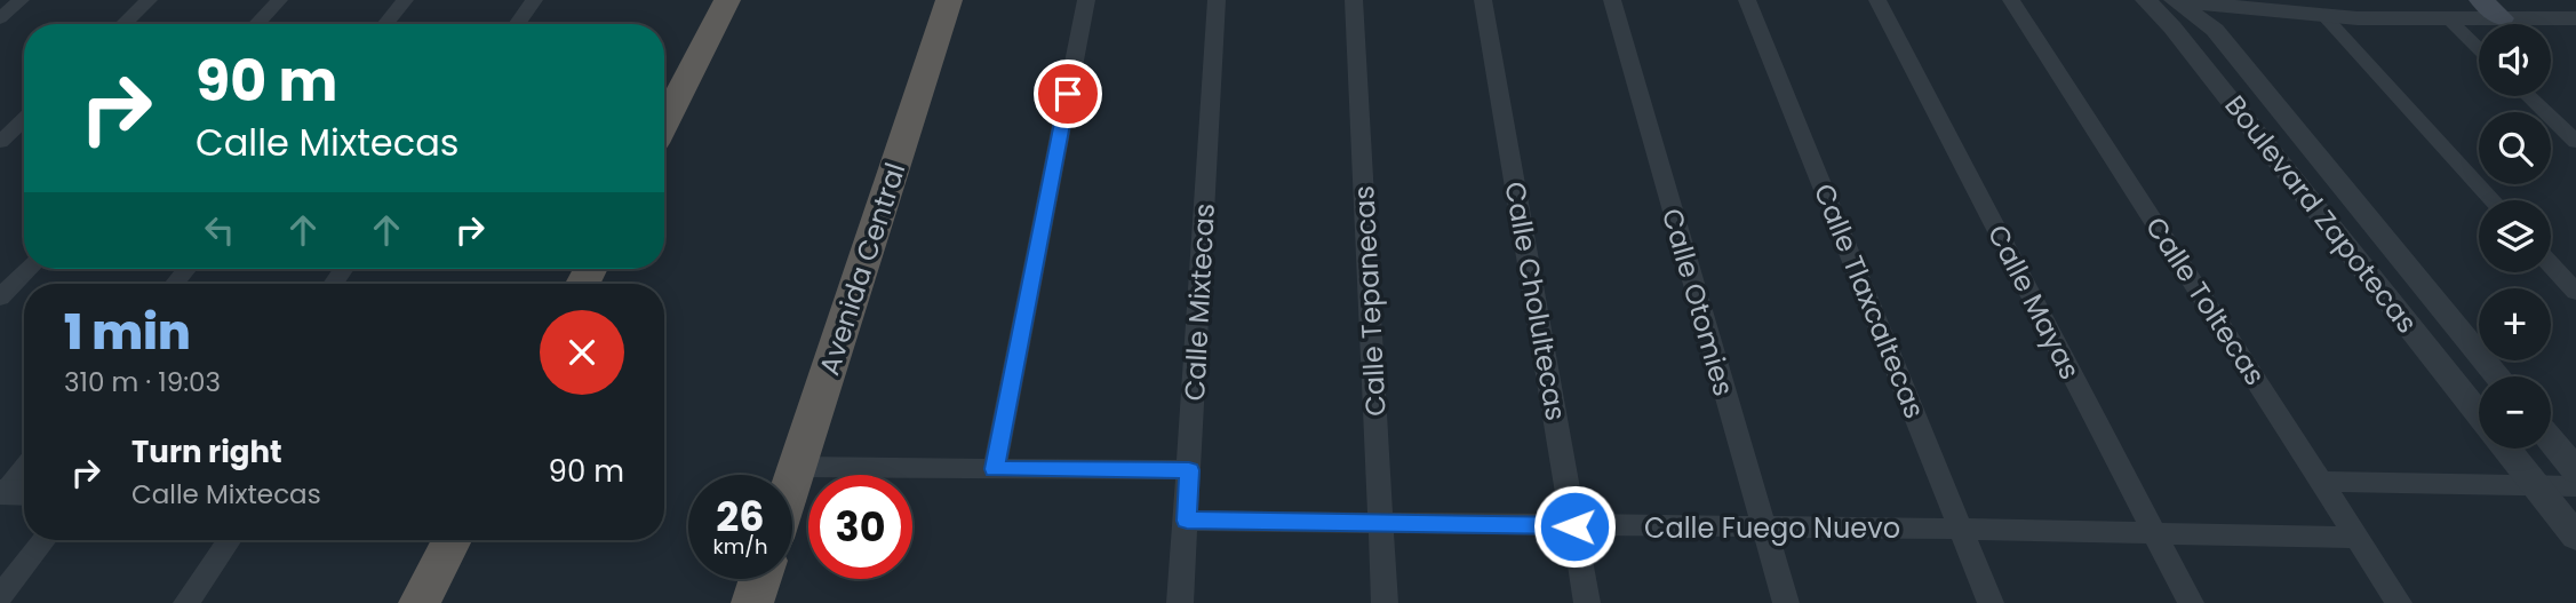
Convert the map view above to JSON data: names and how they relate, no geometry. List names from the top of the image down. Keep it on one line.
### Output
{"streets":{"highway":["Avenida Central"],"street":["Boulevard Zapotecas","Calle Tepanecas","Calle Cholultecas","Calle Tlaxcaltecas","Calle Toltecas","Calle Mixtecas","Calle Otomies","Calle Mayas","Calle Fuego Nuevo"]},"crossings":[["Calle Tepanecas","Calle Fuego Nuevo"],["Calle Cholultecas","Calle Fuego Nuevo"],["Calle Tlaxcaltecas","Calle Fuego Nuevo"],["Calle Toltecas","Calle Fuego Nuevo"],["Calle Mixtecas","Calle Fuego Nuevo"],["Calle Otomies","Calle Fuego Nuevo"],["Calle Mayas","Calle Fuego Nuevo"]],"page":{"map_buttons":["+","−"],"turn":["90 m","Calle Mixtecas"],"heading":["1 min","310 m · 19:03"],"list":[{"name":"Turn right","note":"Calle Mixtecas","value":"90 m"}],"speed":"26 km/h","limit":"30"}}
